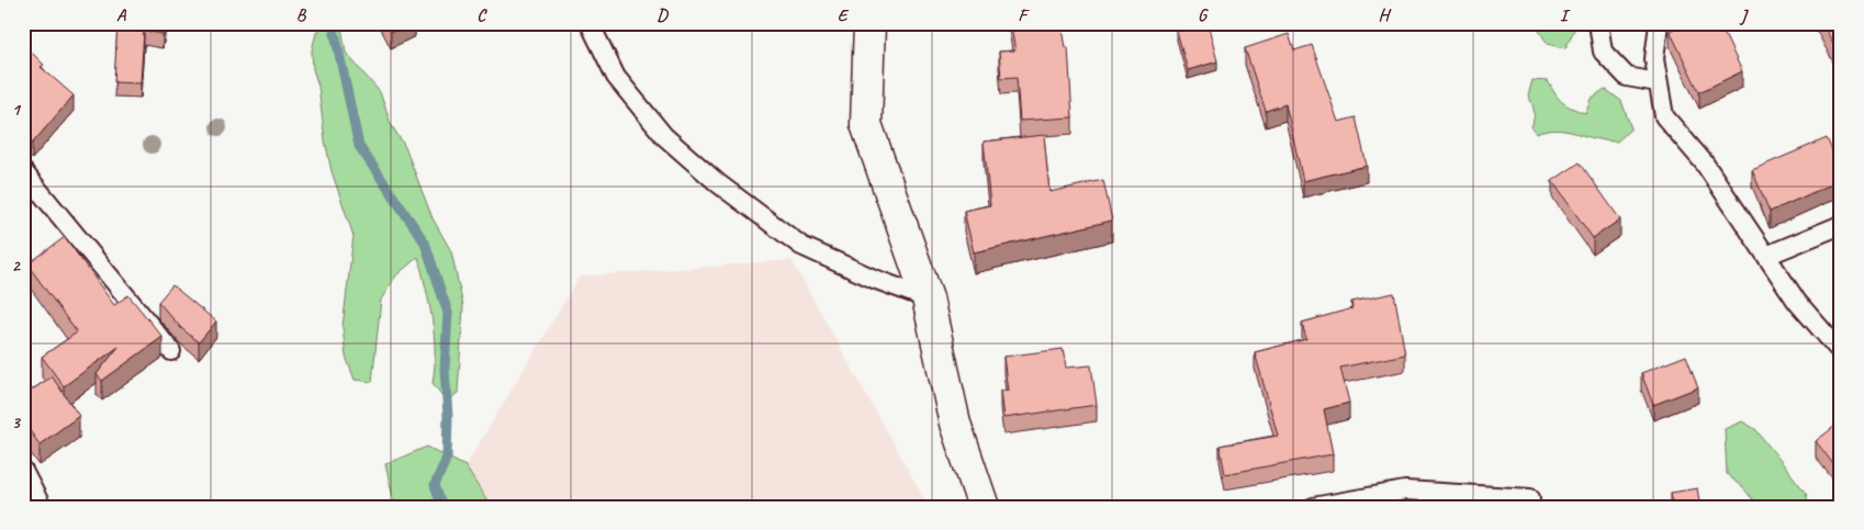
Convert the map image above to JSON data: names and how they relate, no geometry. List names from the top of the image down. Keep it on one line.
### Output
{"grid":{"columns":["A","B","C","D","E","F","G","H","I","J"],"rows":["1","2","3"]}}
